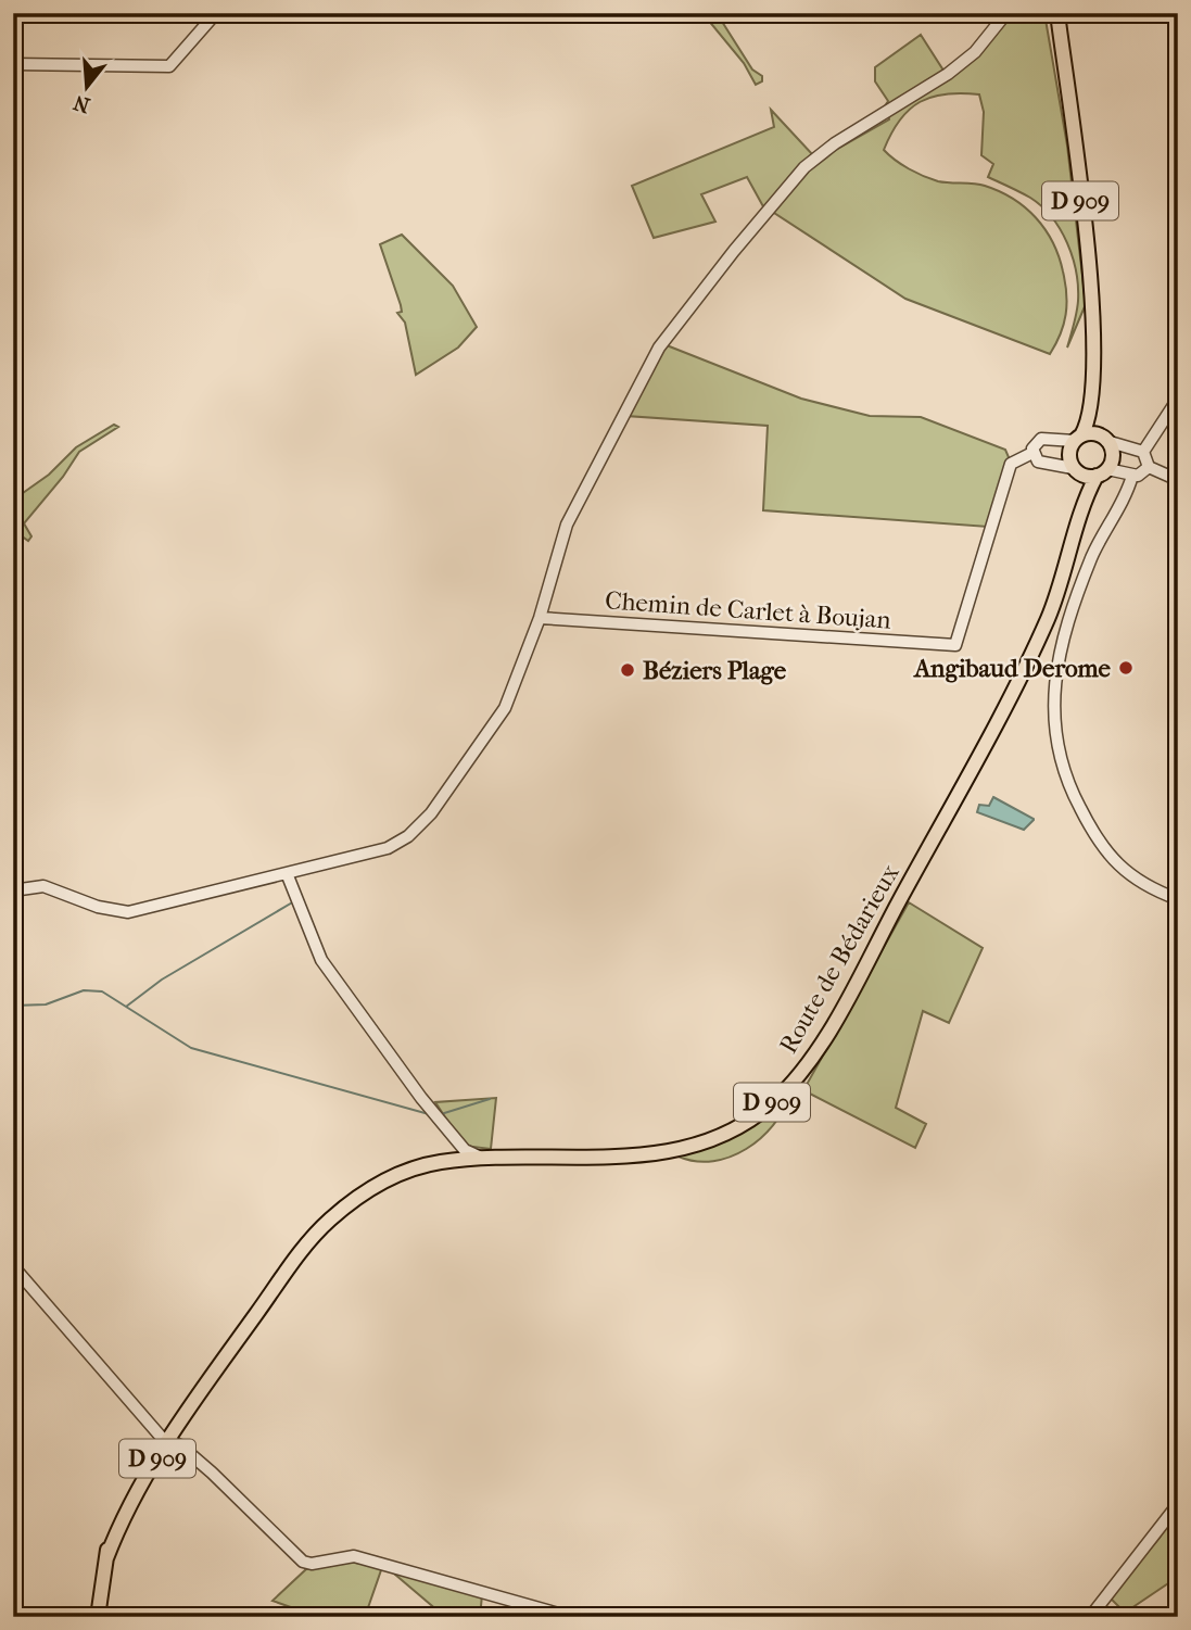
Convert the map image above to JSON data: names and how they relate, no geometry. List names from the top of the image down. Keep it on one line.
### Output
{"streets":{"main road":["D 909","Route de Bédarieux"],"street":["Chemin de Carlet à Boujan"]},"crossings":[["D 909","Route de Bédarieux"]],"places":["Angibaud Derome","Béziers Plage"],"north":"bottom"}
